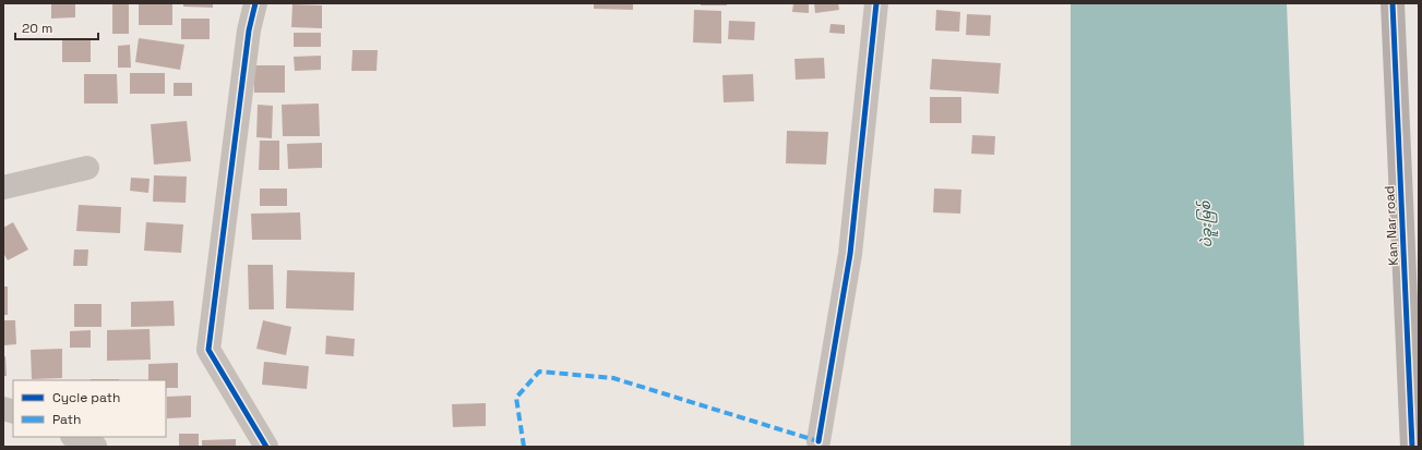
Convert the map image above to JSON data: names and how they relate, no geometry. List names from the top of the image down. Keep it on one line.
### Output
{"streets":{"street":["Kan Nar road"]},"water":["ပဲခူးမြစ်"],"legend":["Cycle path","Path"],"scale_bar":"20 m"}
